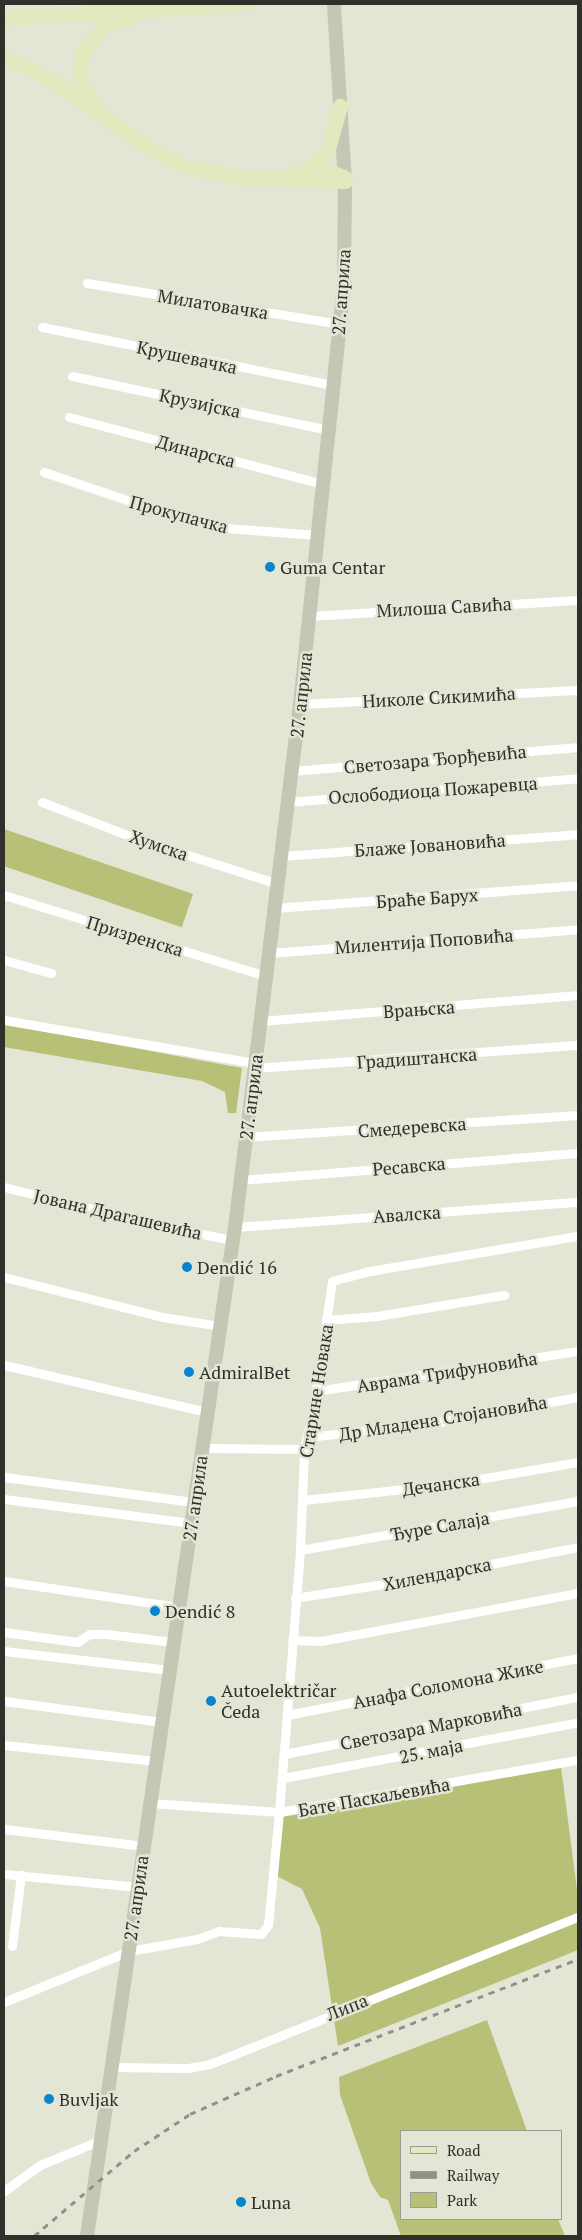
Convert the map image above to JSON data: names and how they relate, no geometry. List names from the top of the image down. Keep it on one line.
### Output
{"streets":{"main road":["27. априла"],"street":["Милатовачка","Крушевачка","Крузијска","Динарска","Прокупачка","Милоша Савића","Николе Сикимића","Светозара Ђорђевића","Ослободиоца Пожаревца","Хумска","Блаже Јовановића","Браће Барух","Призренска","Милентија Поповића","Врањска","Градиштанска","Смедеревска","Ресавска","Јована Драгашевића","Авалска","Аврама Трифуновића","Старине Новака","Др Младена Стојановића","Дечанска","Ђуре Салаја","Хилендарска","Анафа Соломона Жике","Светозара Марковића","25. маја","Бате Паскаљевића","Липа"]},"crossings":[["27. априла","Милатовачка"],["27. априла","Крушевачка"],["27. априла","Крузијска"],["27. априла","Динарска"],["27. априла","Прокупачка"],["27. априла","Милоша Савића"],["27. априла","Николе Сикимића"],["27. априла","Светозара Ђорђевића"],["27. априла","Ослободиоца Пожаревца"],["27. априла","Хумска"],["27. априла","Блаже Јовановића"],["27. априла","Браће Барух"],["27. априла","Призренска"],["27. априла","Милентија Поповића"],["27. априла","Врањска"],["27. априла","Градиштанска"],["27. априла","Смедеревска"],["27. априла","Ресавска"],["27. априла","Јована Драгашевића"],["27. априла","Авалска"],["27. априла","Бате Паскаљевића"],["27. априла","Липа"],["Јована Драгашевића","Авалска"],["Аврама Трифуновића","Старине Новака"],["Старине Новака","Др Младена Стојановића"],["Старине Новака","Дечанска"],["Старине Новака","Ђуре Салаја"],["Старине Новака","Хилендарска"],["Старине Новака","Анафа Соломона Жике"],["Старине Новака","Светозара Марковића"],["Старине Новака","25. маја"],["Старине Новака","Бате Паскаљевића"]],"places":["Guma Centar","Dendić 16","AdmiralBet","Dendić 8","Autoelektričar Čeda","Buvljak","Luna"],"legend":["Road","Railway","Park"]}
